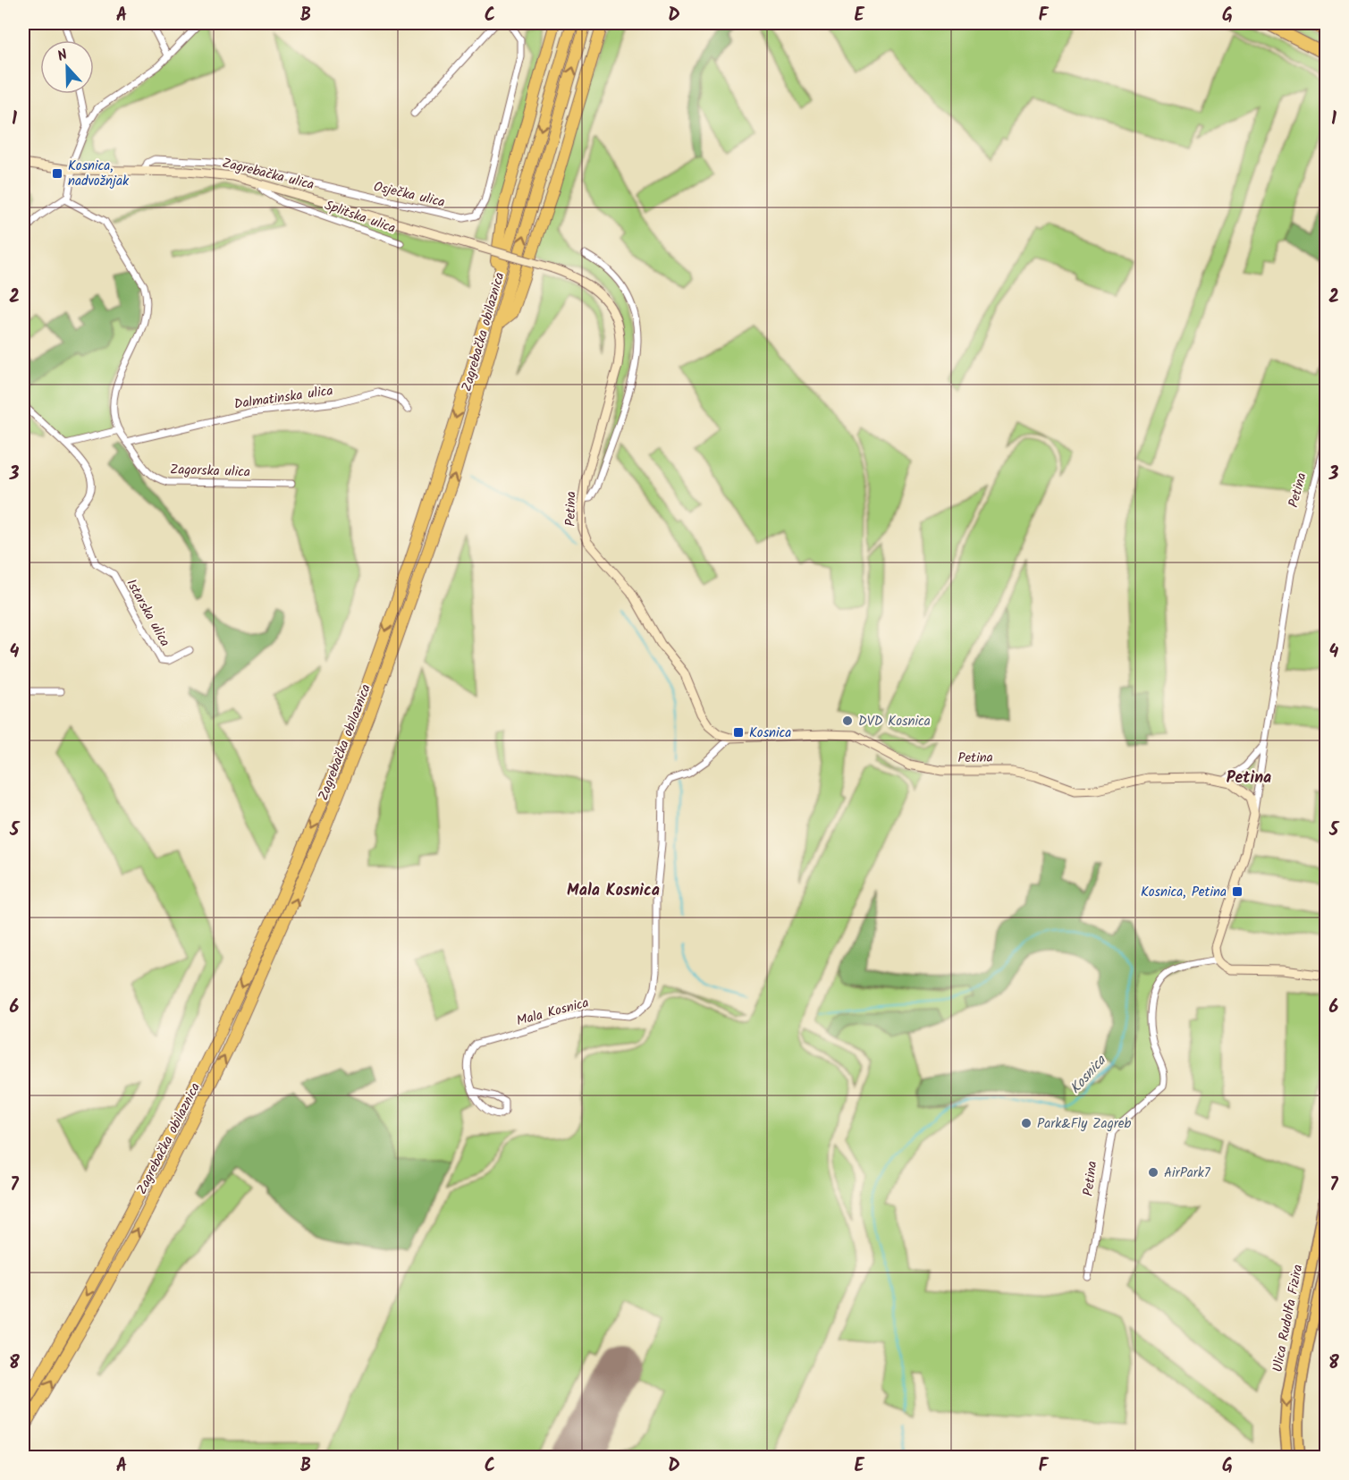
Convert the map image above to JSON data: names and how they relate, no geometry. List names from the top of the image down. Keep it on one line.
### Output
{"streets":{"highway":["Zagrebačka obilaznica"],"main road":["Ulica Rudolfa Fizira"],"street":["Zagrebačka ulica","Osječka ulica","Splitska ulica","Dalmatinska ulica","Zagorska ulica","Petina","Istarska ulica","Mala Kosnica"]},"crossings":[["Zagrebačka ulica","Osječka ulica"],["Zagrebačka ulica","Splitska ulica"],["Zagrebačka ulica","Petina"],["Dalmatinska ulica","Zagorska ulica"],["Petina","Mala Kosnica"]],"districts":["Petina","Mala Kosnica"],"water":["Kosnica"],"places":{"transit":["Kosnica, nadvožnjak","Kosnica","Kosnica, Petina"],"other":["DVD Kosnica","Park&Fly Zagreb","AirPark7"]},"north":"top","grid":{"columns":["A","B","C","D","E","F","G"],"rows":["1","2","3","4","5","6","7","8"]}}
